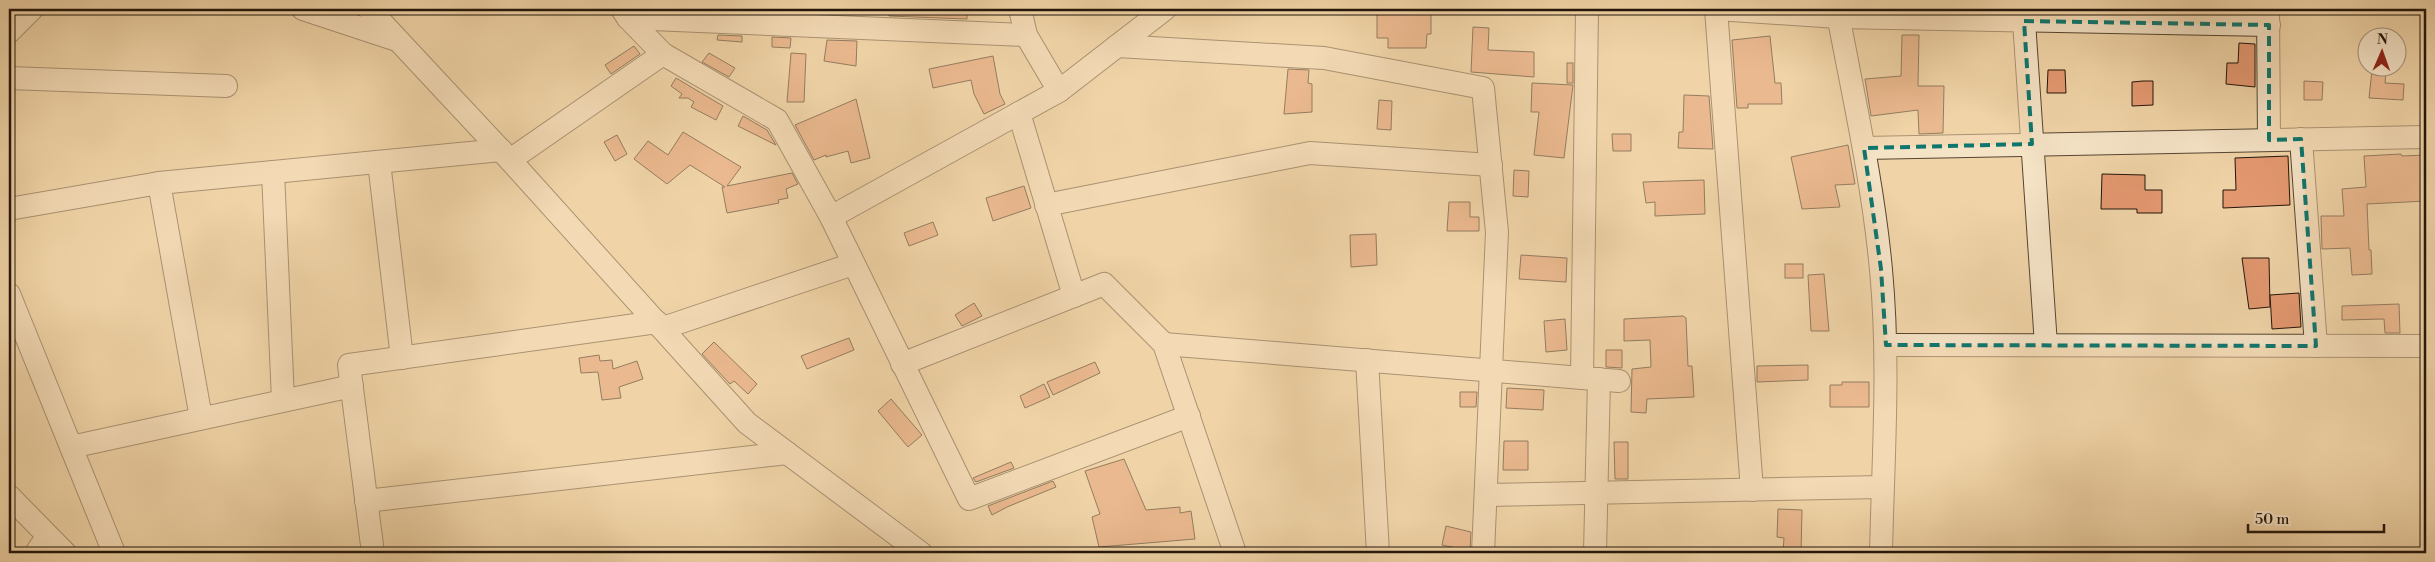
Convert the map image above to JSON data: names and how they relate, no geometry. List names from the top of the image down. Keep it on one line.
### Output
{"scale_bar":"50 m","north":"top"}
